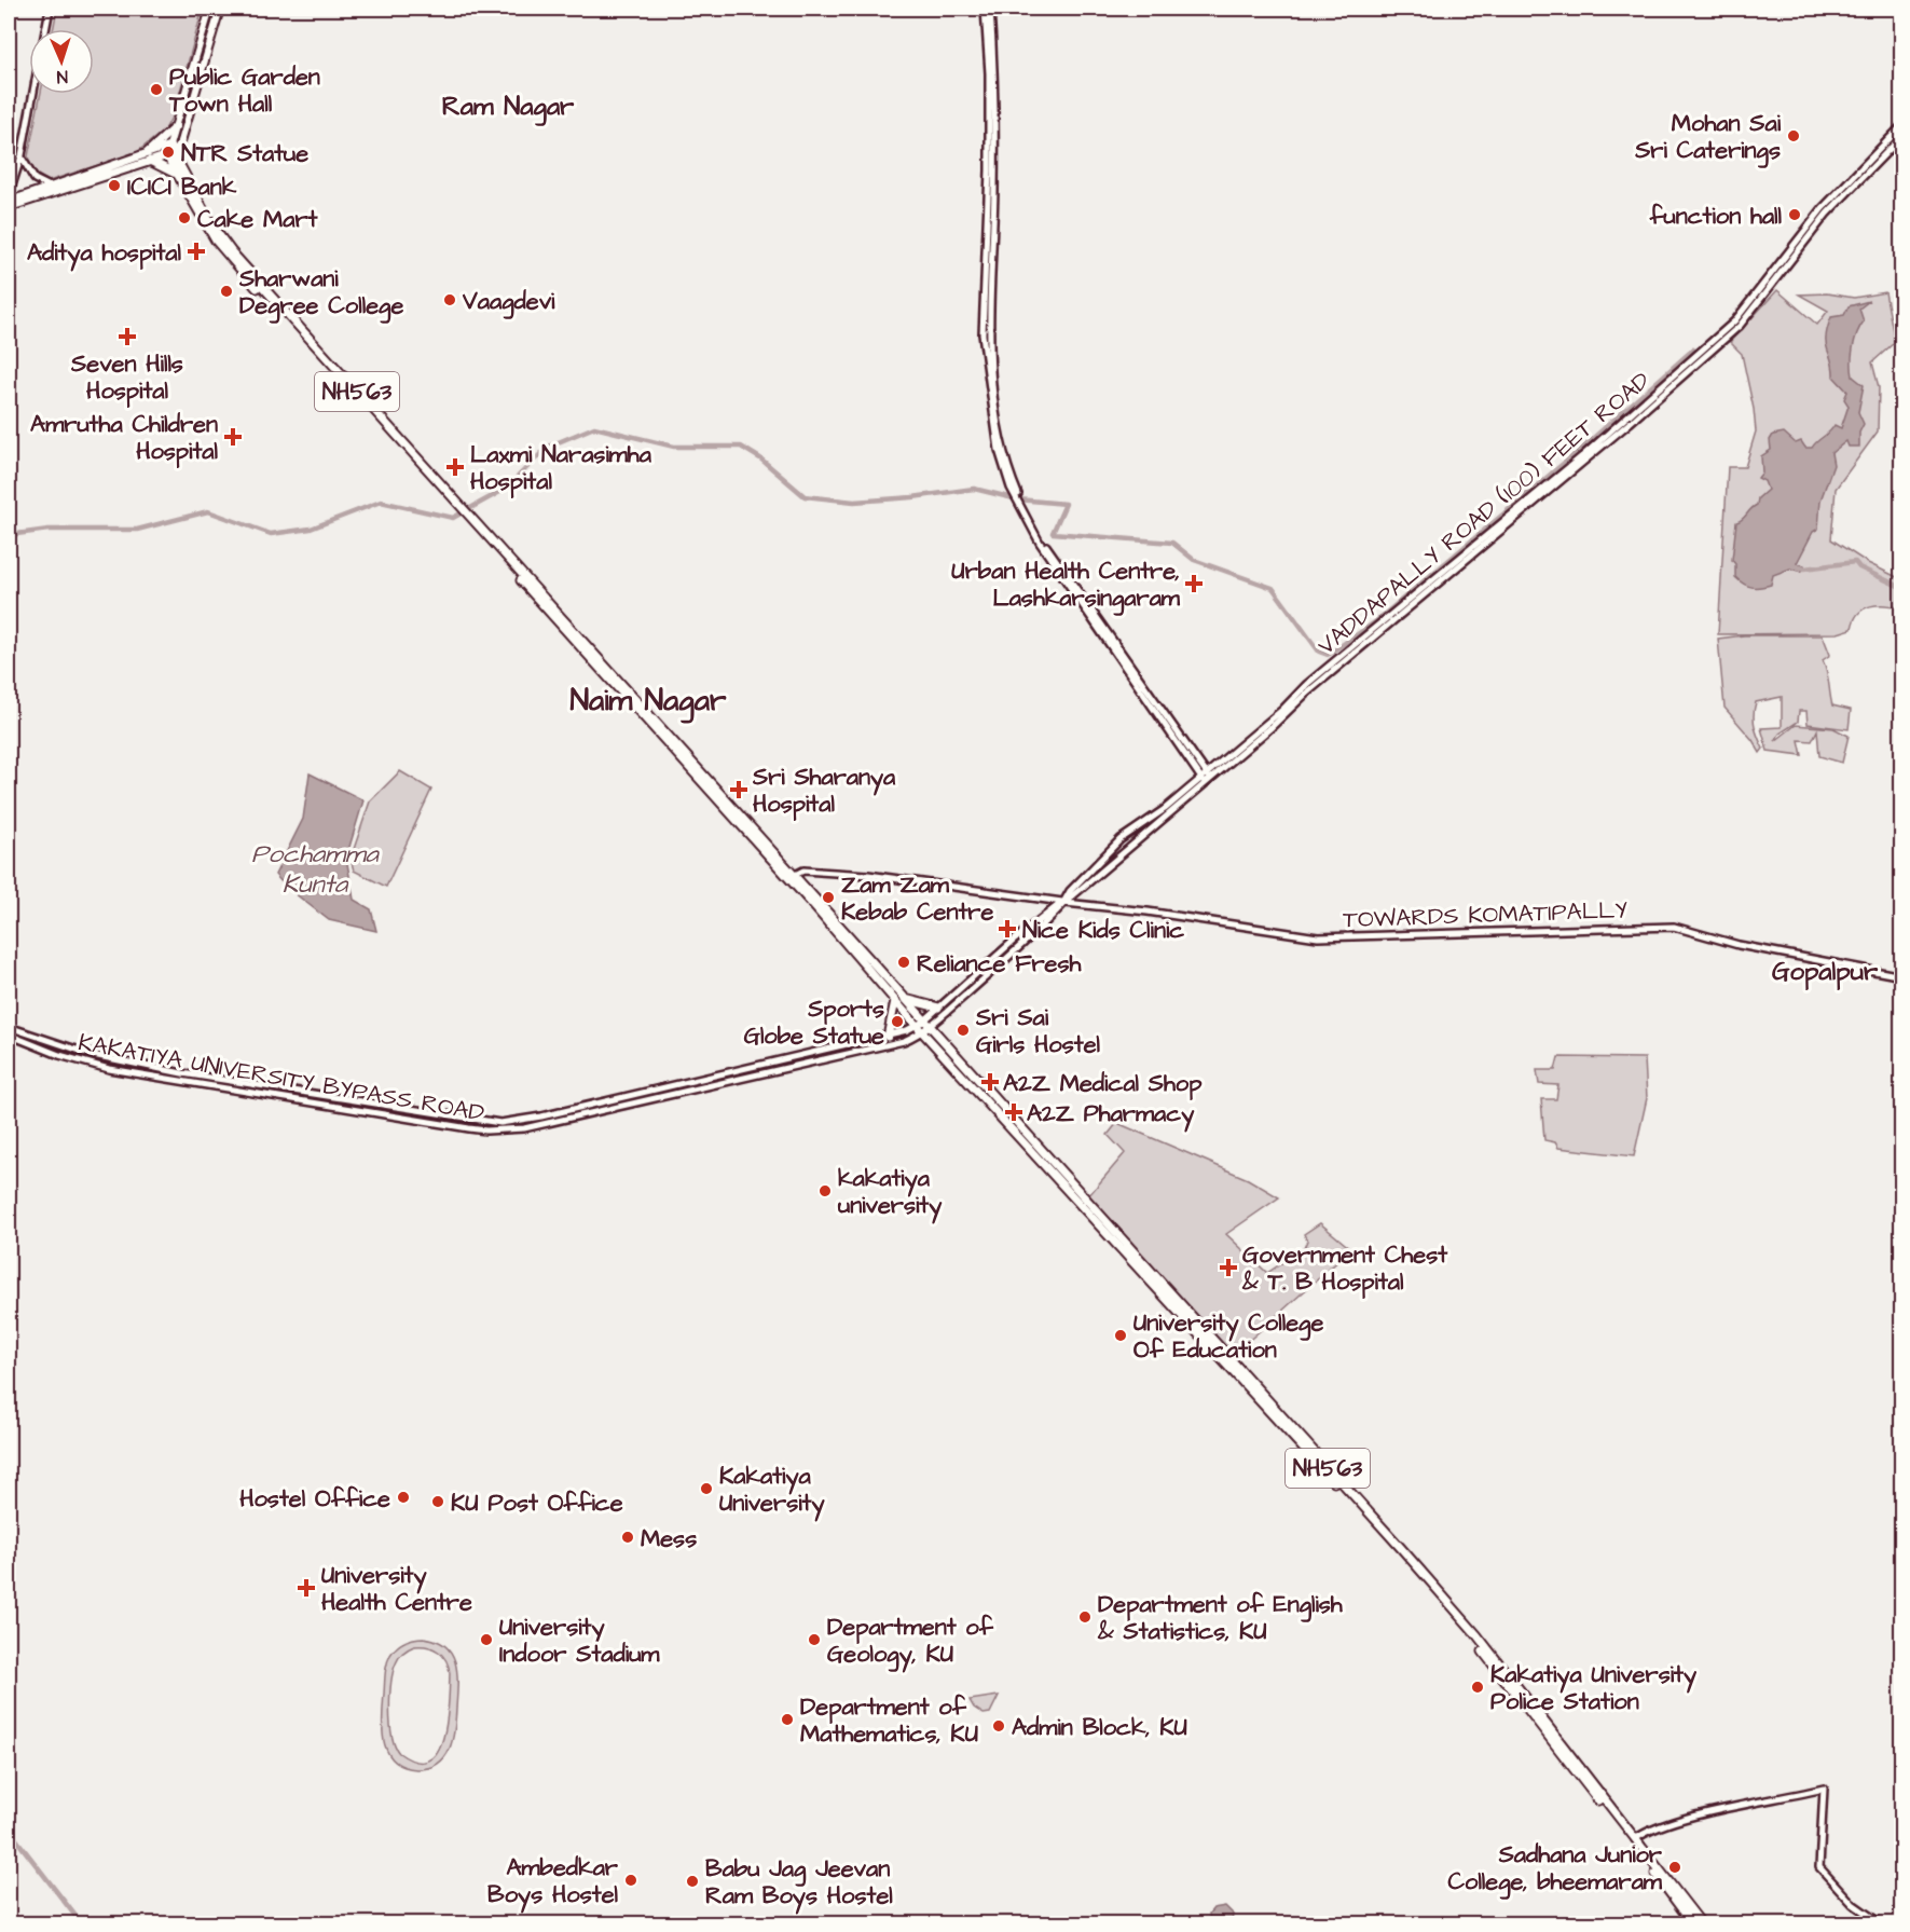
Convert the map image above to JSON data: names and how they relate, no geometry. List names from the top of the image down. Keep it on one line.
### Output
{"streets":{"highway":["NH563"],"main road":["VADDAPALLY ROAD (100) FEET ROAD","TOWARDS KOMATIPALLY","KAKATIYA UNIVERSITY BYPASS ROAD"]},"crossings":[["NH563","TOWARDS KOMATIPALLY"],["NH563","KAKATIYA UNIVERSITY BYPASS ROAD"],["VADDAPALLY ROAD (100) FEET ROAD","TOWARDS KOMATIPALLY"]],"districts":["Ram Nagar","Naim Nagar","Gopalpur"],"water":["Pochamma Kunta"],"places":{"other":["Public Garden Town Hall","Mohan Sai Sri Caterings","NTR Statue","ICICI Bank","function hall","Cake Mart","Sharwani Degree College","Vaagdevi","Zam Zam Kebab Centre","Reliance Fresh","Sports Globe Statue","Sri Sai Girls Hostel","kakatiya university","University College Of Education","Kakatiya University","Hostel Office","KU Post Office","Mess","Department of English & Statistics, KU","University Indoor Stadium","Department of Geology, KU","Kakatiya University Police Station","Department of Mathematics, KU","Admin Block, KU","Sadhana Junior College, bheemaram","Ambedkar Boys Hostel","Babu Jag Jeevan Ram Boys Hostel"],"health":["Aditya hospital","Seven Hills Hospital","Amrutha Children Hospital","Laxmi Narasimha Hospital","Urban Health Centre, Lashkarsingaram","Sri Sharanya Hospital","Nice Kids Clinic","A2Z Medical Shop","A2Z Pharmacy","Government Chest & T. B Hospital","University Health Centre"]},"north":"bottom"}
